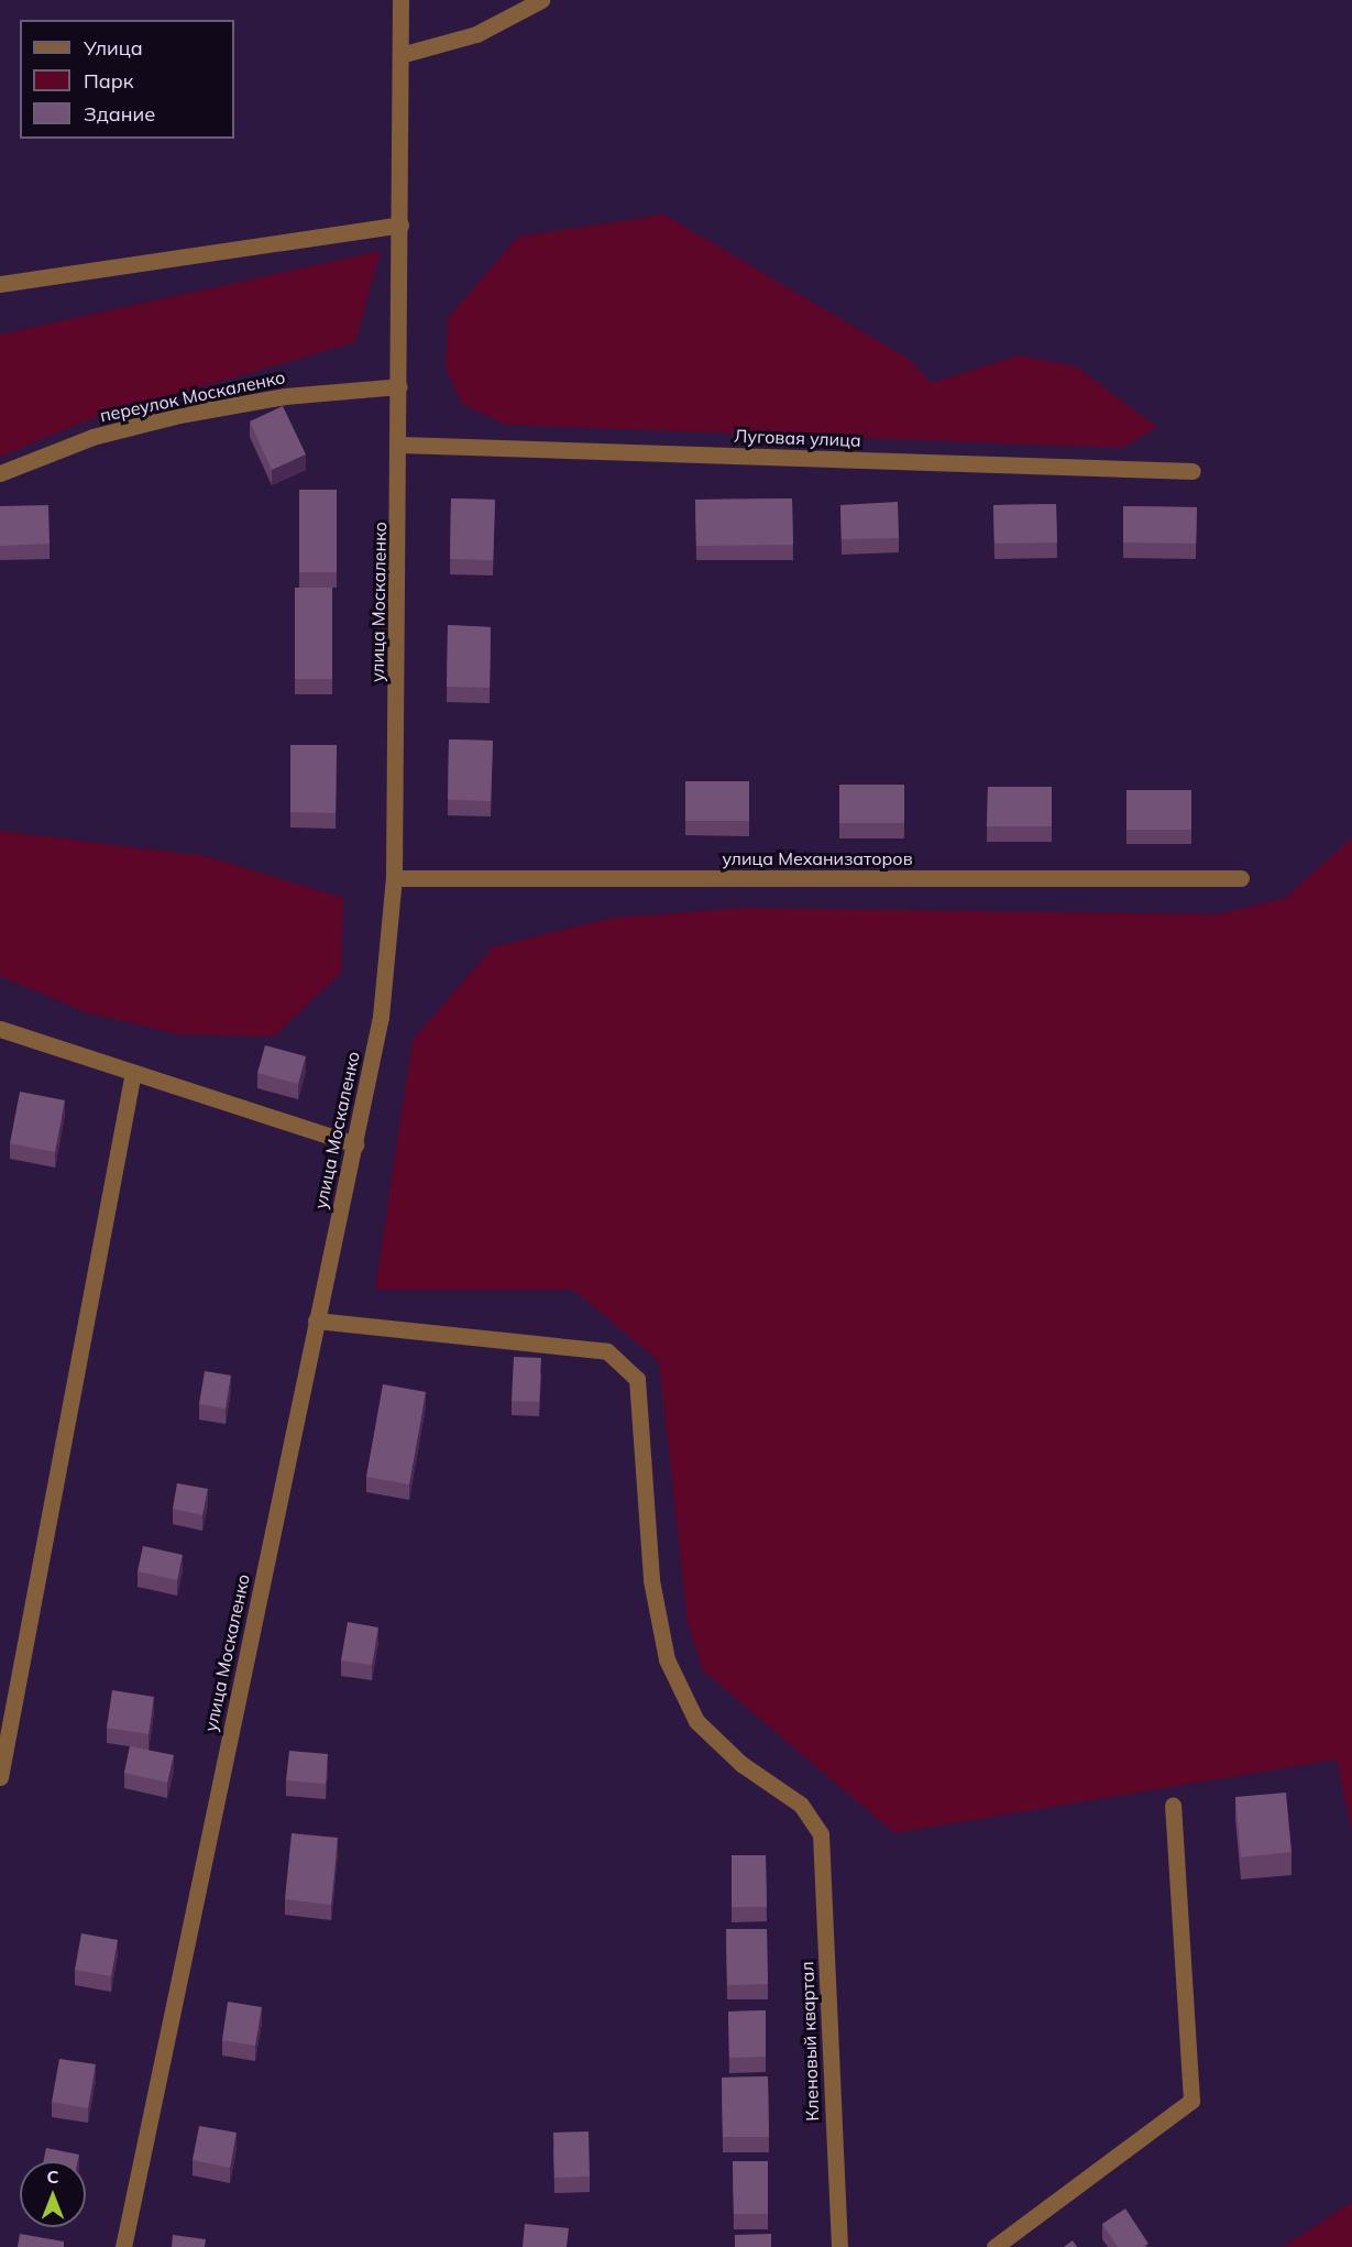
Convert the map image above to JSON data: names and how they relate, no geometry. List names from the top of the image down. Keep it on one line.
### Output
{"streets":{"street":["переулок Москаленко","Луговая улица","улица Москаленко","улица Механизаторов","Кленовый квартал"]},"crossings":[["переулок Москаленко","улица Москаленко"],["Луговая улица","улица Москаленко"],["улица Москаленко","улица Механизаторов"],["улица Москаленко","Кленовый квартал"]],"legend":["Улица","Парк","Здание"],"north":"top"}
